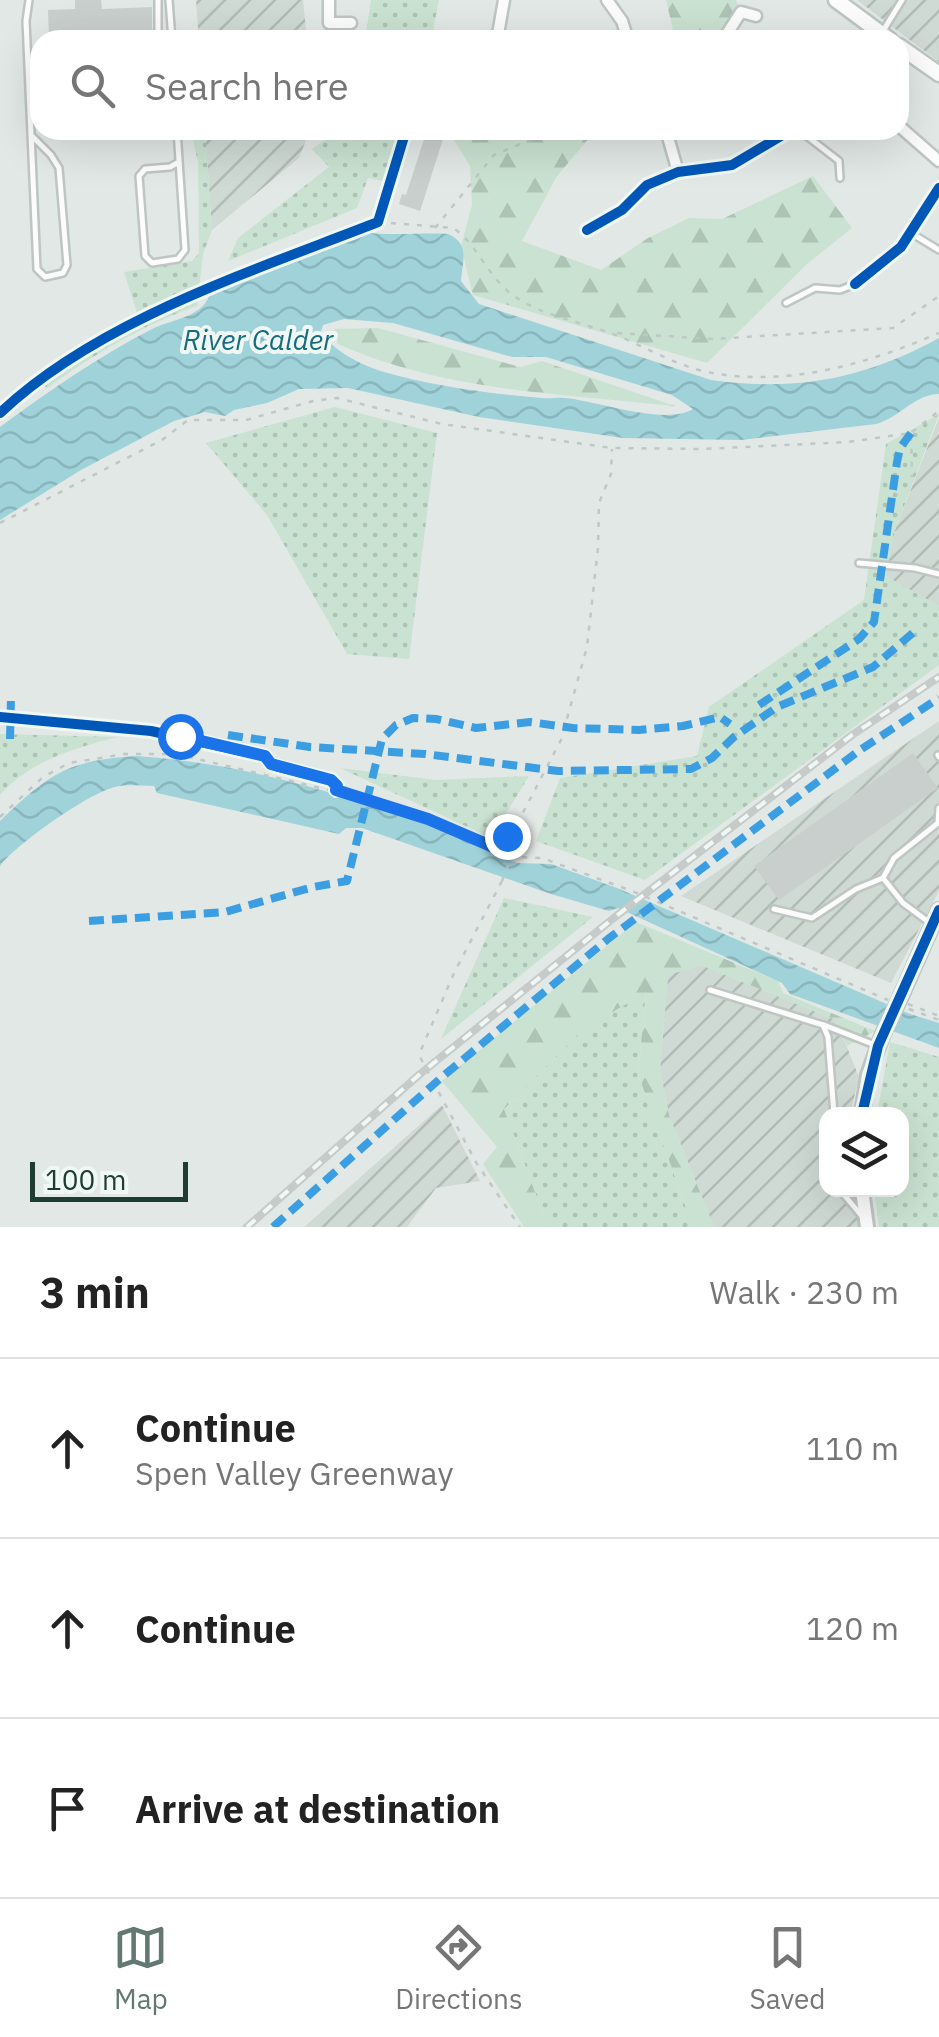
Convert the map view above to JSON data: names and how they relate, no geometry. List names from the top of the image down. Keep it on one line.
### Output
{"water":["River Calder"],"scale_bar":"100 m","page":{"search":"Search here","scale":"100 m","heading":["3 min","Walk · 230 m"],"list":[["Continue","Spen Valley Greenway","110 m"],["Continue","120 m"],"Arrive at destination"],"nav":["Map","Directions","Saved"]}}
